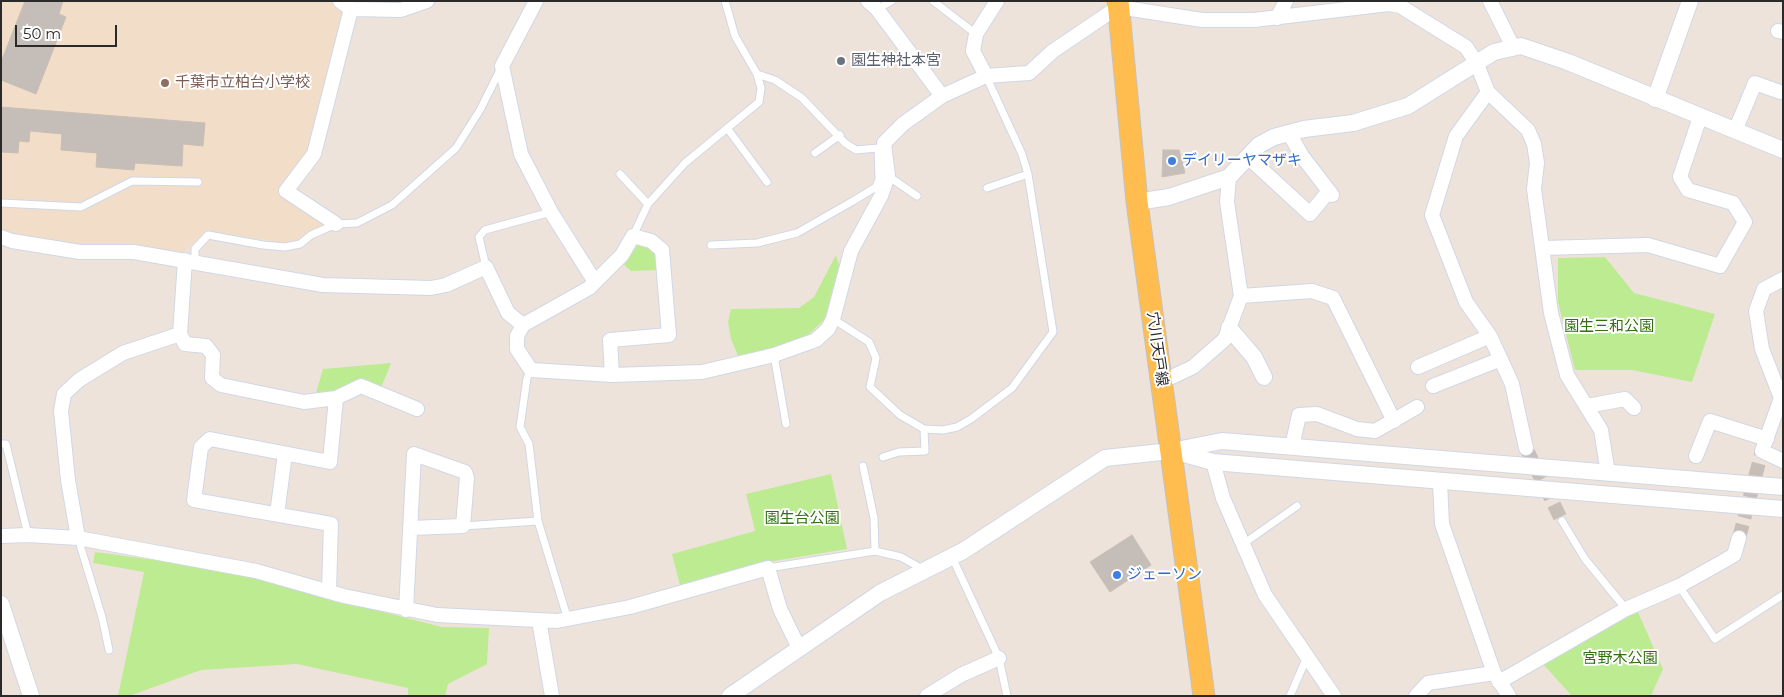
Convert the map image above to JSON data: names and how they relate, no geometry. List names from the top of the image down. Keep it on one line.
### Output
{"streets":{"main road":["穴川天戸線"]},"parks":["園生三和公園","園生台公園","宮野木公園"],"places":["園生神社本宮","千葉市立柏台小学校","デイリーヤマザキ","ジェーソン"],"scale_bar":"50 m"}
